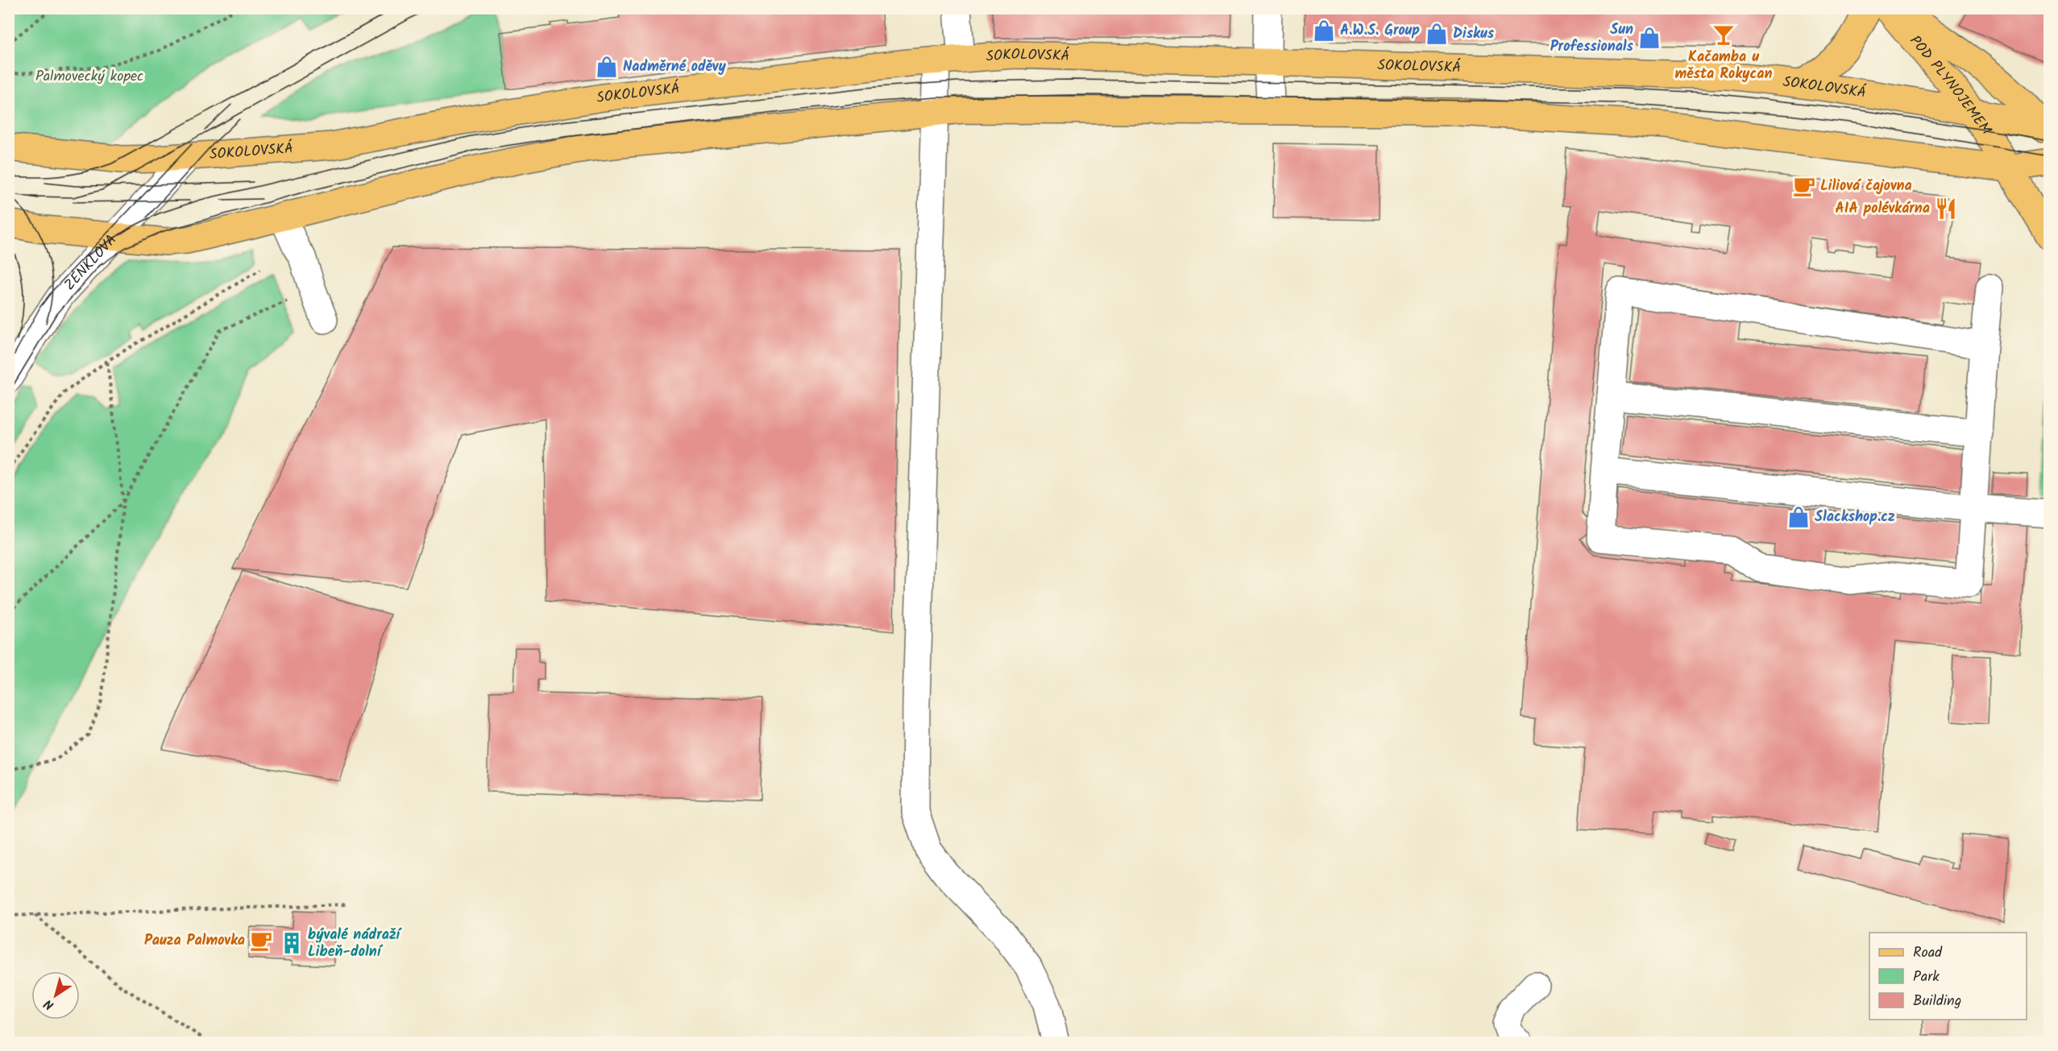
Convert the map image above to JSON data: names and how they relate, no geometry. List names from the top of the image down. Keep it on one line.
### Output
{"streets":{"main road":["SOKOLOVSKÁ","POD PLYNOJEMEM"],"street":["ZENKLOVA"]},"crossings":[["SOKOLOVSKÁ","POD PLYNOJEMEM"],["SOKOLOVSKÁ","ZENKLOVA"]],"parks":["Palmovecký kopec"],"places":{"shop":["A.W.S. Group","Diskus","Sun Professionals","Nadměrné oděvy","Slackshop.cz"],"bar":["Kačamba u města Rokycan"],"cafe":["Liliová čajovna","Pauza Palmovka"],"restaurant":["AIA polévkárna"],"building":["bývalé nádraží Libeň-dolní"]},"legend":["Road","Park","Building"],"north":"bottom left"}
